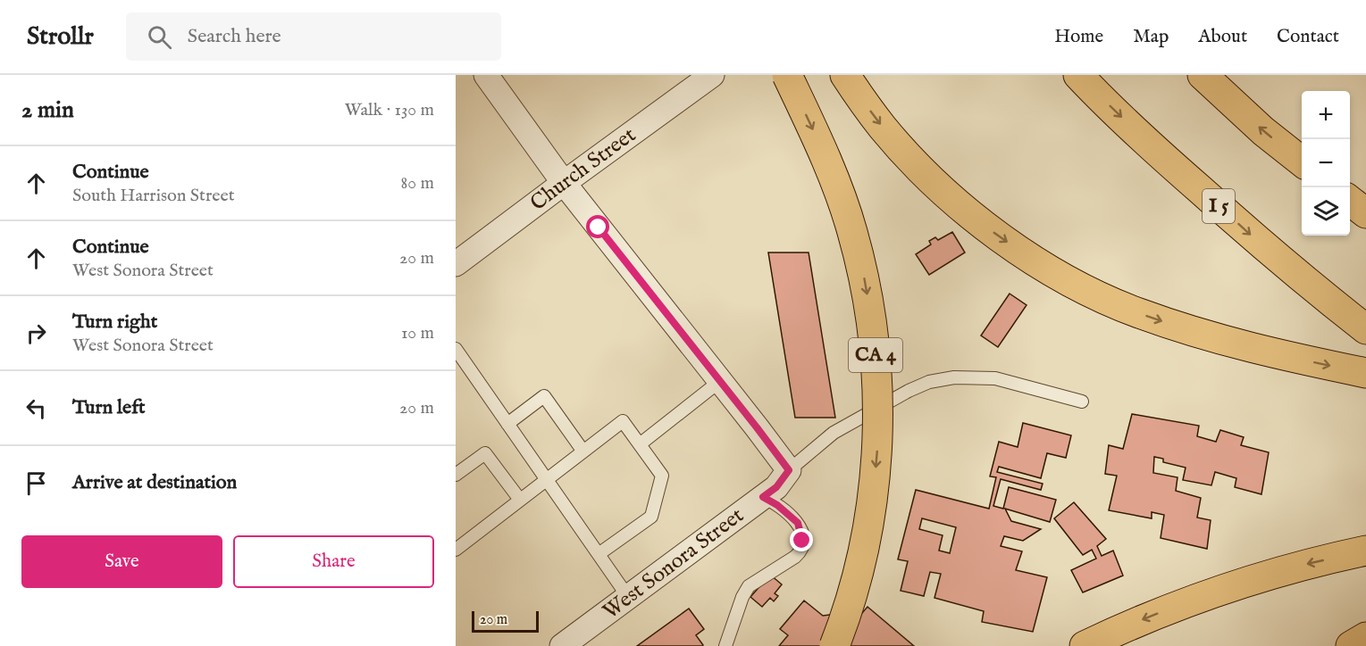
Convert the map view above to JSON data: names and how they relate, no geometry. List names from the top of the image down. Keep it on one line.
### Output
{"streets":{"highway":["I 5","CA 4"],"street":["Church Street","West Sonora Street"]},"scale_bar":"20 m","page":{"header":"Strollr","search":"Search here","nav":["Home","Map","About","Contact"],"heading":["2 min","Walk · 130 m"],"map_buttons":["+","−"],"list":[["Continue","South Harrison Street","80 m"],["Continue","West Sonora Street","20 m"],["Turn right","West Sonora Street","10 m"],["Turn left","20 m"],"Arrive at destination"],"buttons":["Save","Share"],"scale":"20 m"}}
